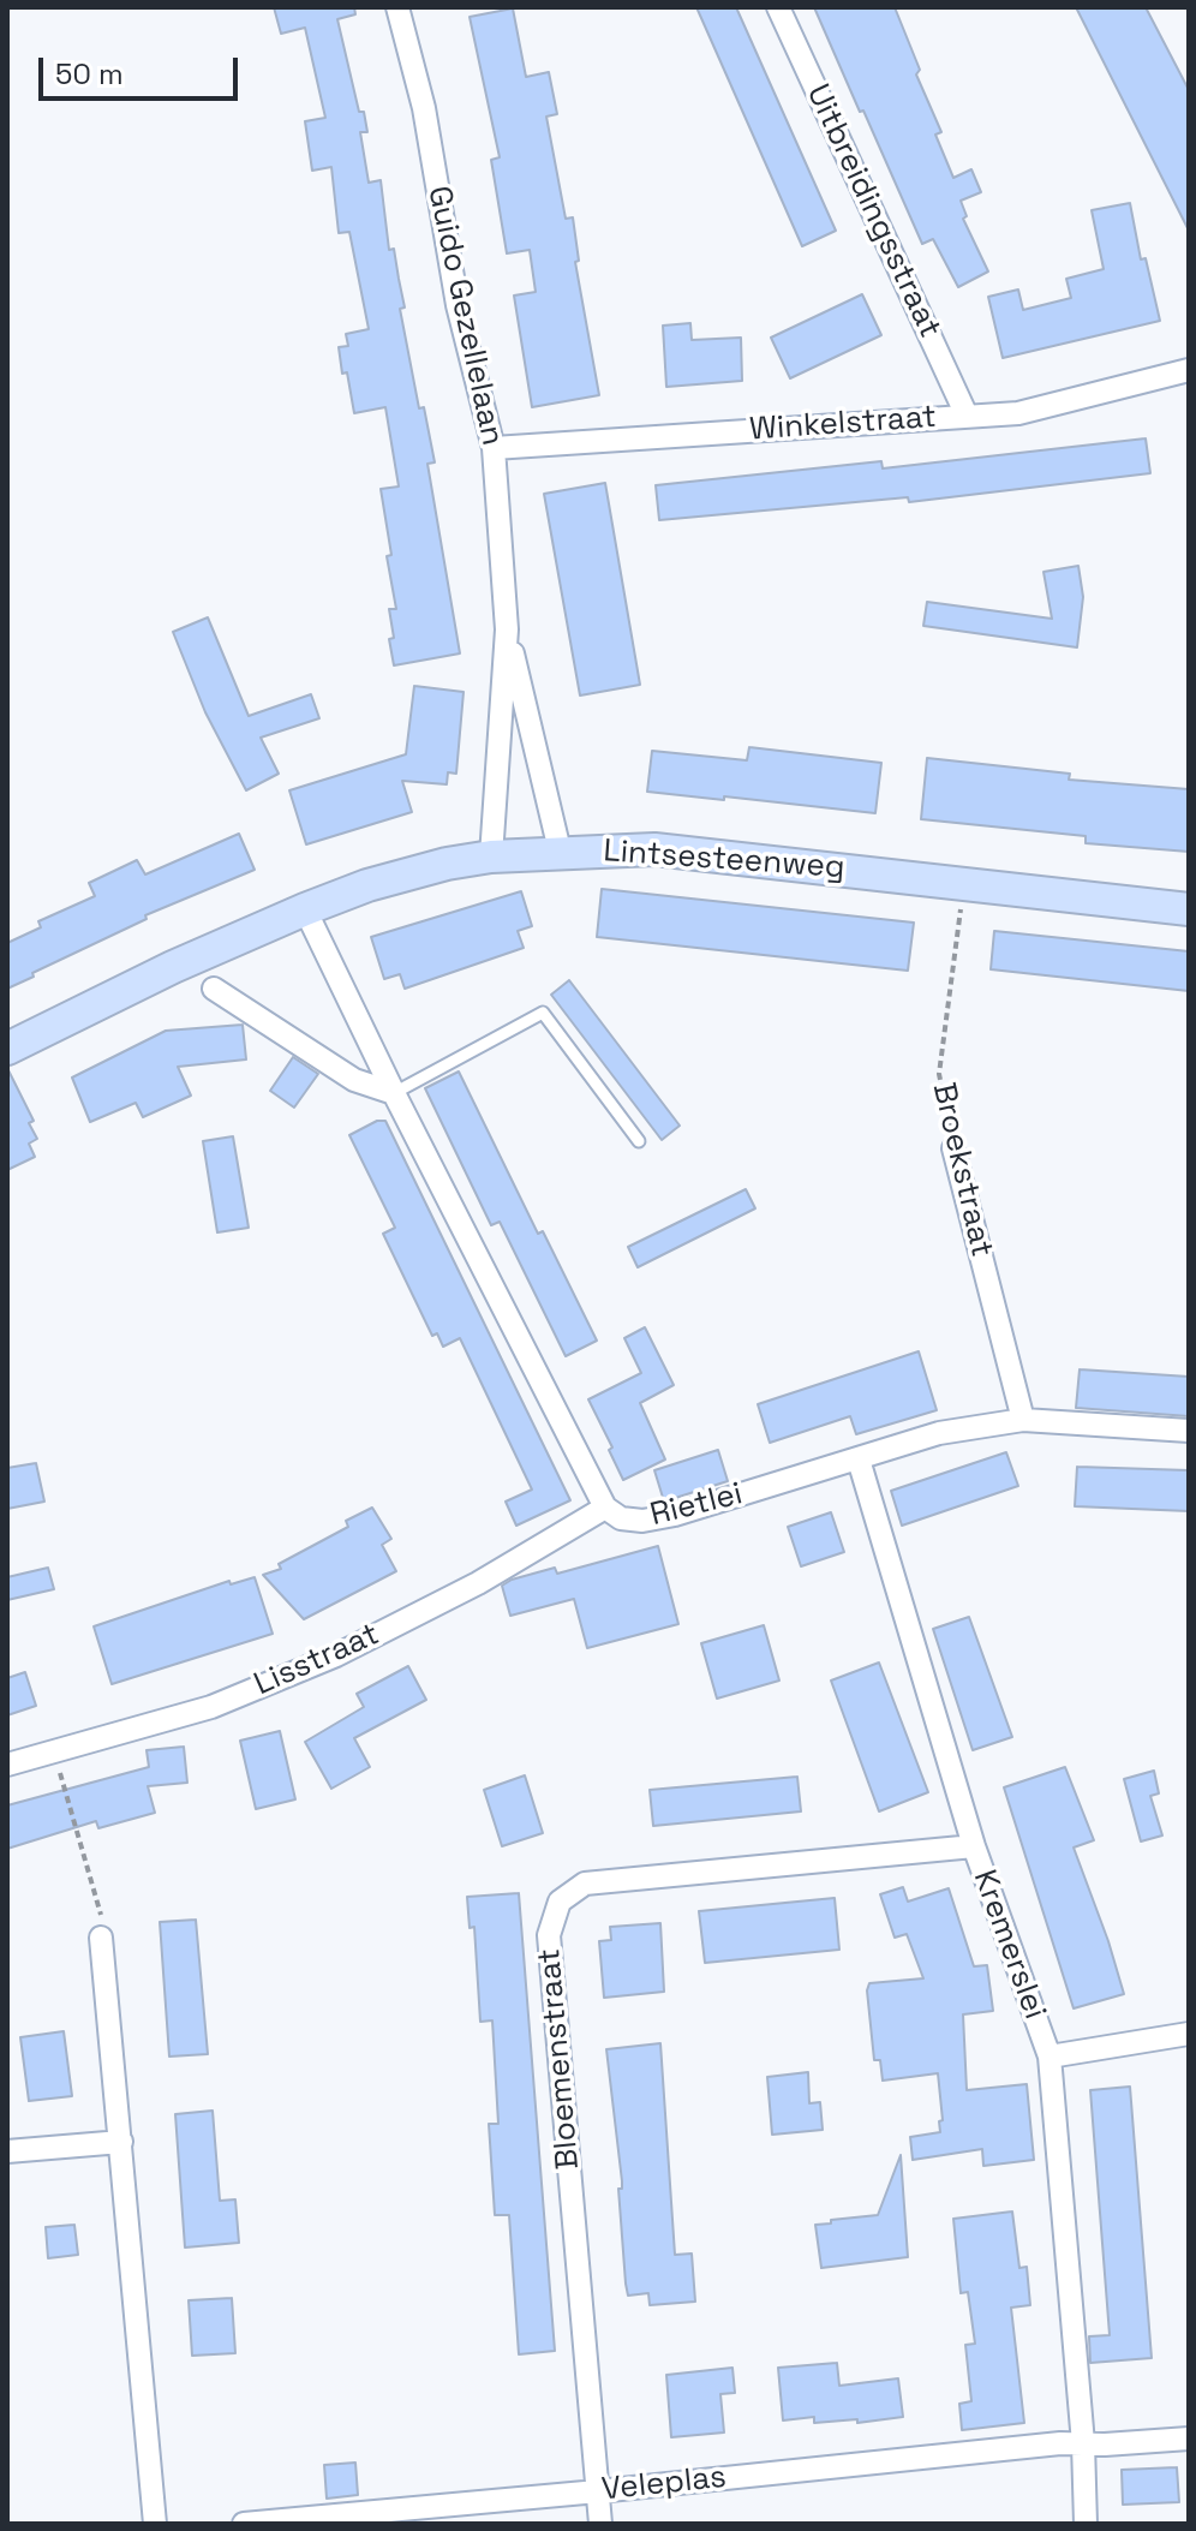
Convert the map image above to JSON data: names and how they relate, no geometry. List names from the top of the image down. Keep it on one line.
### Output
{"streets":{"street":["Uitbreidingsstraat","Guido Gezellelaan","Winkelstraat","Lintsesteenweg","Broekstraat","Rietlei","Lisstraat","Kremerslei","Bloemenstraat","Veleplas"]},"crossings":[["Uitbreidingsstraat","Winkelstraat"],["Guido Gezellelaan","Winkelstraat"],["Guido Gezellelaan","Lintsesteenweg"],["Lintsesteenweg","Broekstraat"],["Lintsesteenweg","Rietlei"],["Broekstraat","Rietlei"],["Rietlei","Lisstraat"],["Rietlei","Kremerslei"],["Kremerslei","Bloemenstraat"],["Kremerslei","Veleplas"],["Bloemenstraat","Veleplas"]],"scale_bar":"50 m"}
